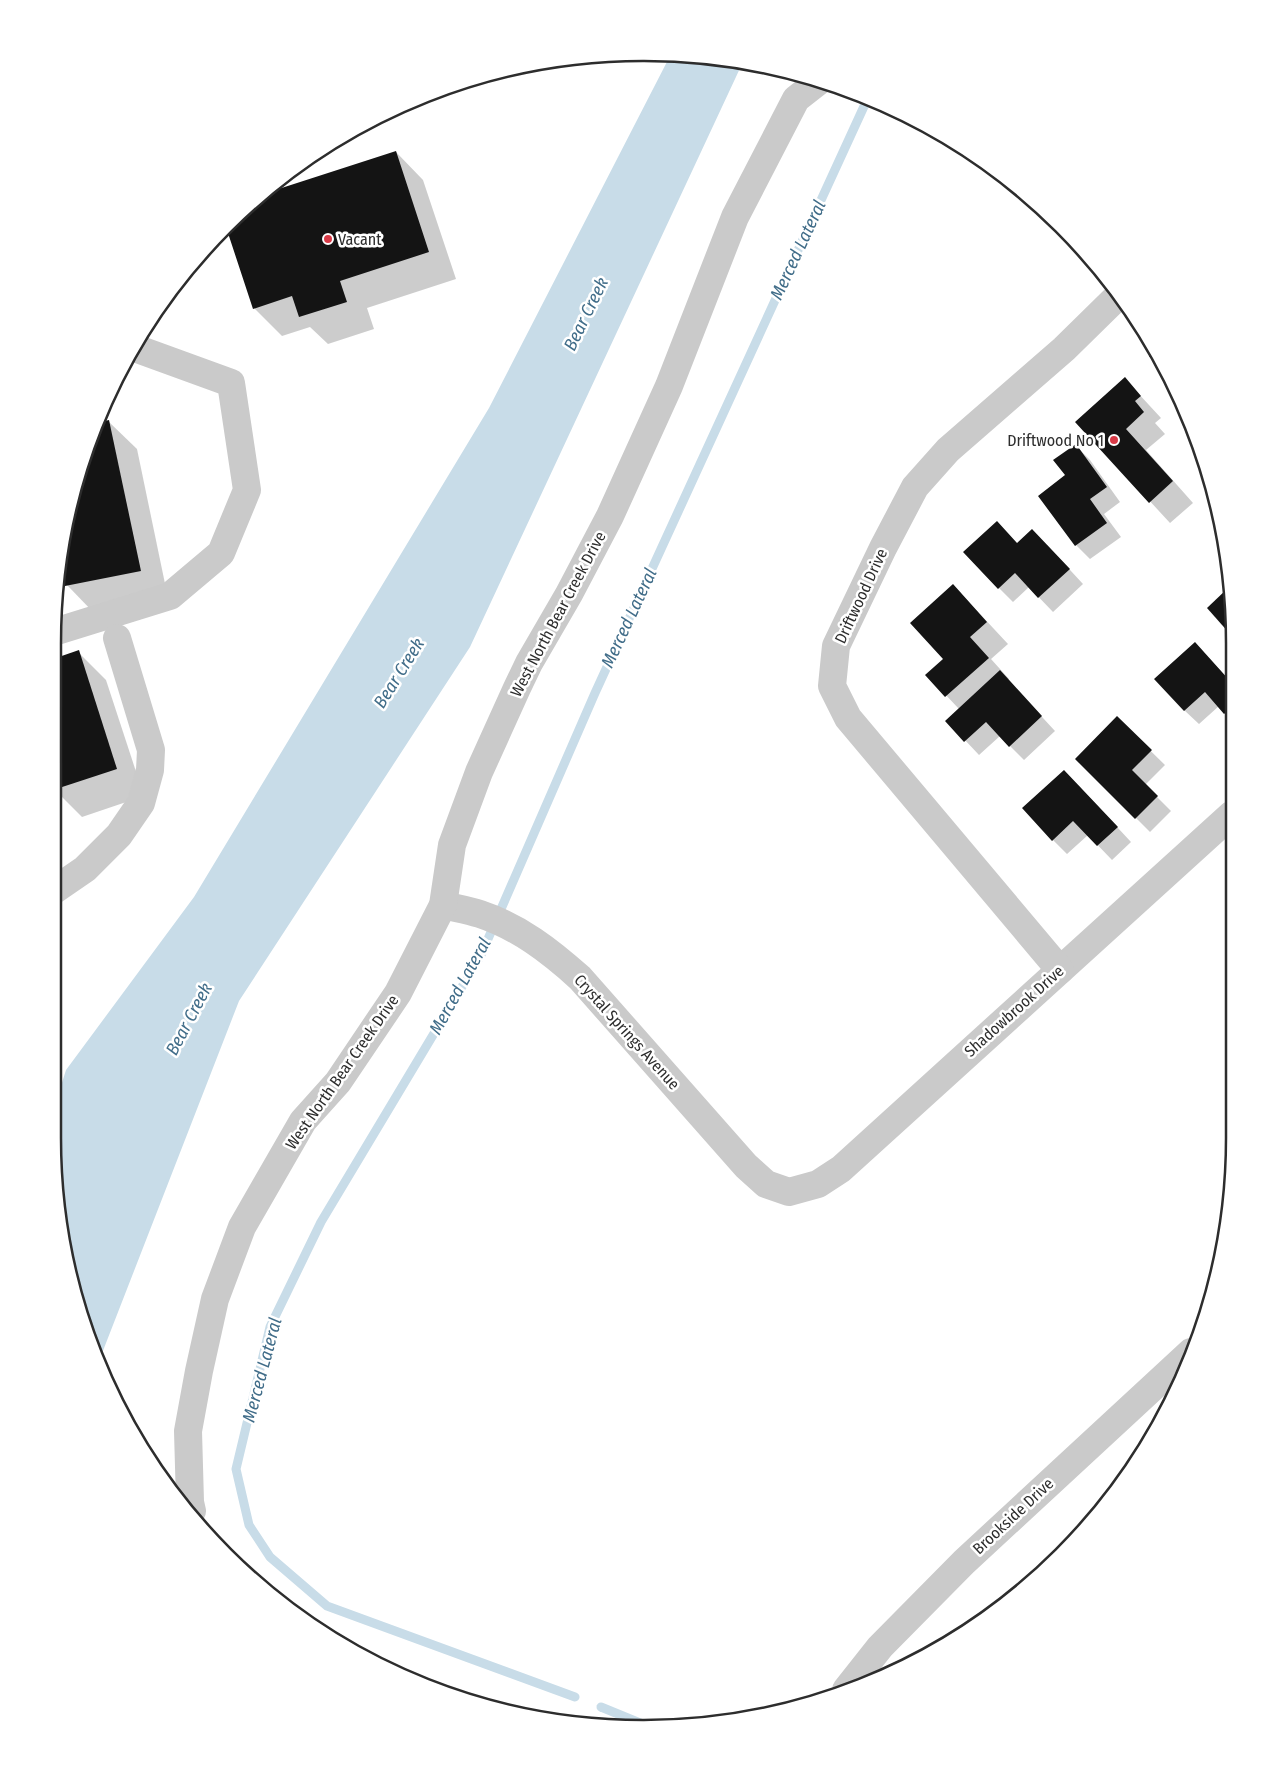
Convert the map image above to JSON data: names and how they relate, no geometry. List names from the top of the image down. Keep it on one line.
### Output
{"streets":{"street":["Driftwood Drive","West North Bear Creek Drive","Shadowbrook Drive","Crystal Springs Avenue","Brookside Drive"]},"crossings":[["Driftwood Drive","Shadowbrook Drive"],["West North Bear Creek Drive","Crystal Springs Avenue"],["Shadowbrook Drive","Crystal Springs Avenue"]],"water":["Merced Lateral","Bear Creek"],"places":["Vacant","Driftwood No 1"]}
